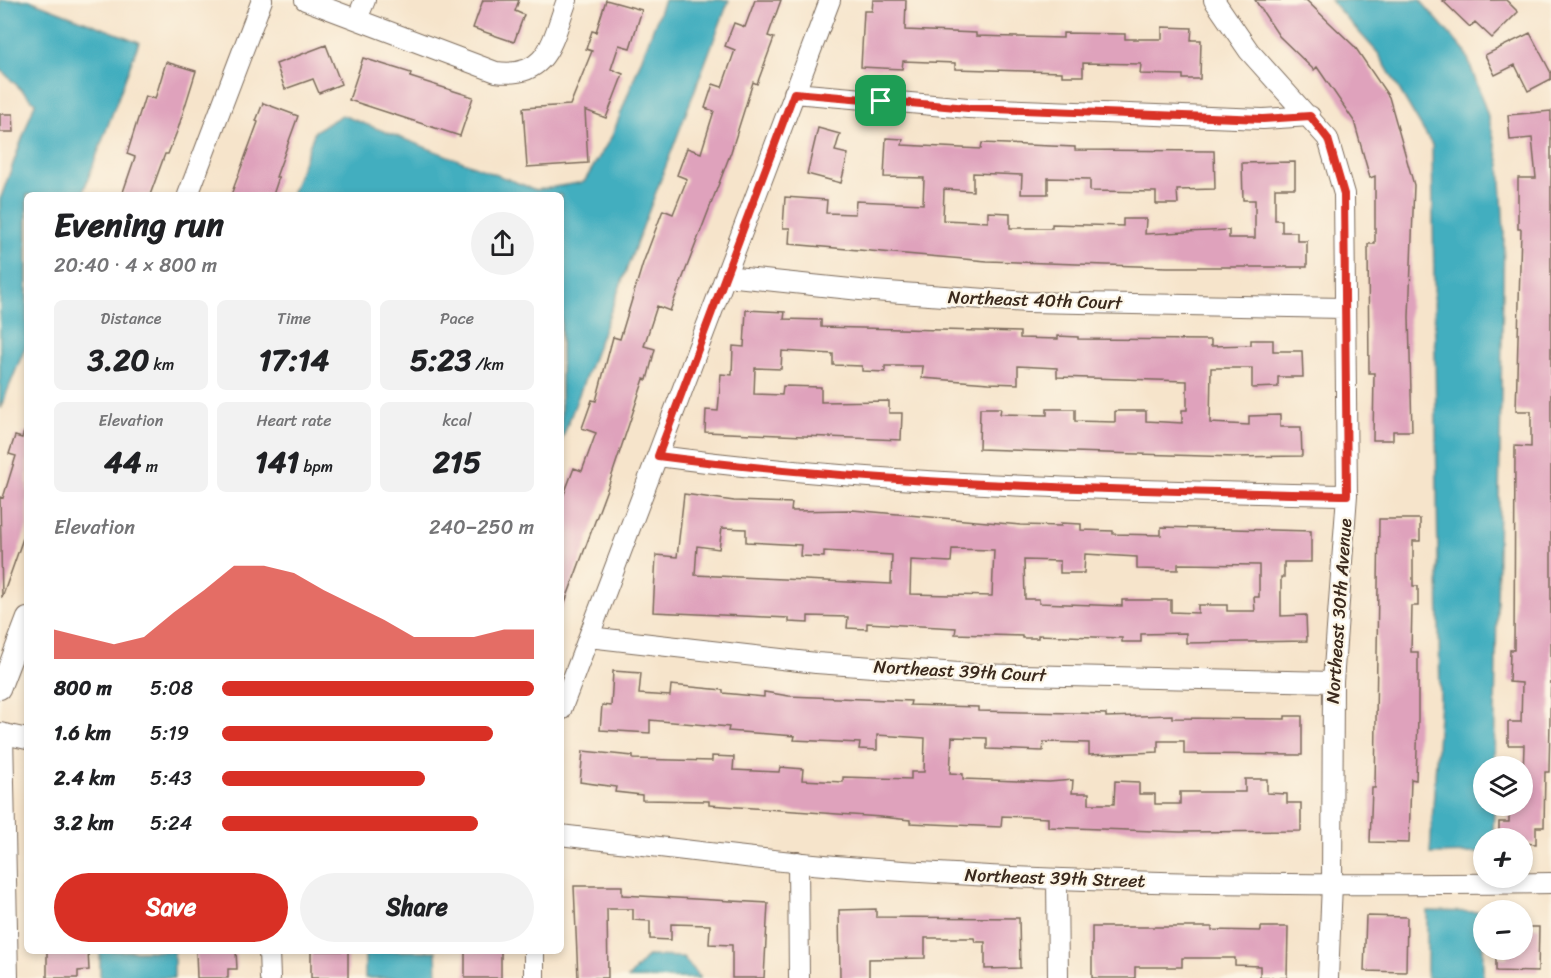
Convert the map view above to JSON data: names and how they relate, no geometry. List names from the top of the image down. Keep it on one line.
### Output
{"streets":{"street":["Northeast 40th Court","Northeast 30th Avenue","Northeast 39th Court","Northeast 39th Street"]},"crossings":[["Northeast 40th Court","Northeast 30th Avenue"],["Northeast 30th Avenue","Northeast 39th Court"],["Northeast 30th Avenue","Northeast 39th Street"]],"page":{"heading":["Evening run","20:40 · 4 × 800 m"],"stats":[["Distance","3.20 km"],["Time","17:14"],["Pace","5:23 /km"],["Elevation","44 m"],["Heart rate","141 bpm"],["kcal","215"]],"chart":["Elevation","240–250 m"],"list":[{"name":"800 m","note":"5:08"},{"name":"1.6 km","note":"5:19"},{"name":"2.4 km","note":"5:43"},{"name":"3.2 km","note":"5:24"}],"map_buttons":["+","−"],"buttons":["Save","Share"]}}
